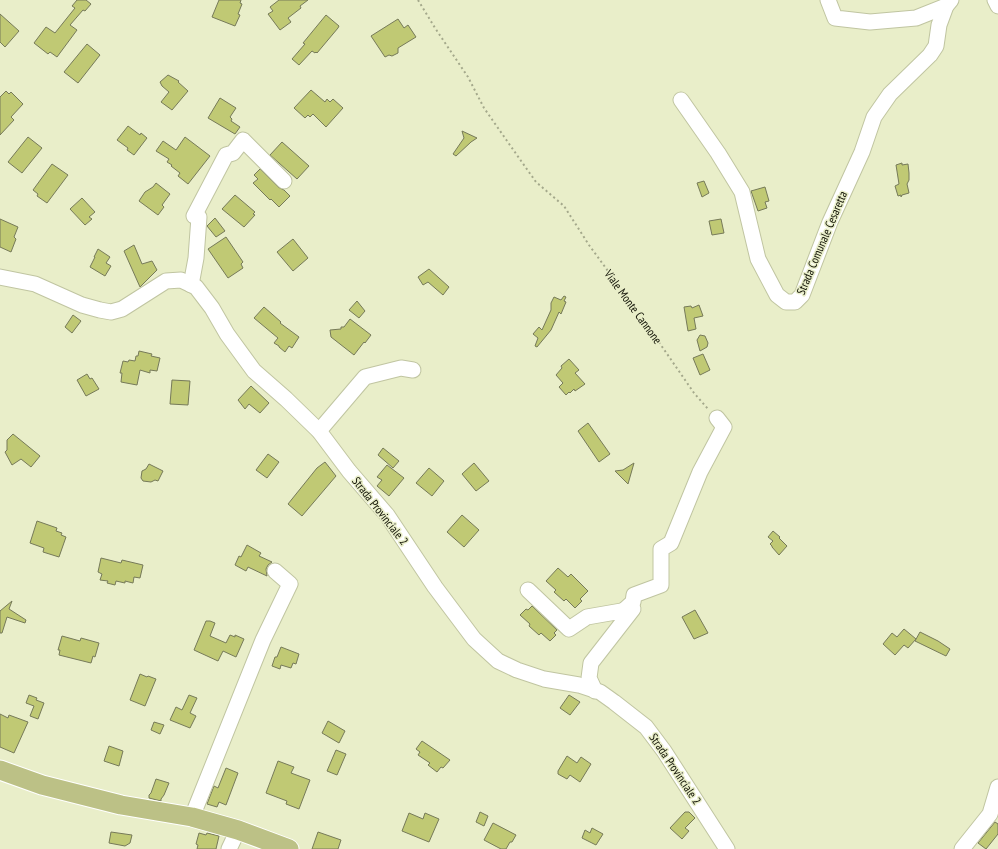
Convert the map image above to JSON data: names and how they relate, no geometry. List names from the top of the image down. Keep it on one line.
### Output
{"streets":{"street":["Strada Comunale Cesaretta","Strada Provinciale 2"],"path":["Viale Monte Cannone"]}}
